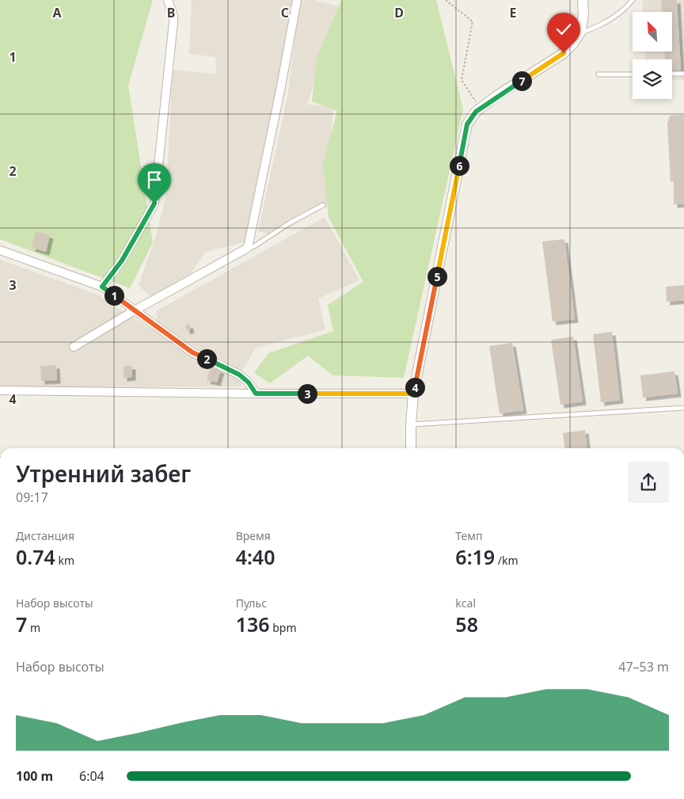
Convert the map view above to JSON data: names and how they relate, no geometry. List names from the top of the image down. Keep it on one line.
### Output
{"north":"top left","page":{"pins":["7","6","5","1","2","4","3"],"heading":["Утренний забег","09:17"],"stats":[["Дистанция","0.74 km"],["Время","4:40"],["Темп","6:19 /km"],["Набор высоты","7 m"],["Пульс","136 bpm"],["kcal","58"]],"chart":["Набор высоты","47–53 m"],"list":[{"name":"100 m","note":"6:04"}]},"grid":{"columns":["A","B","C","D","E"],"rows":["1","2","3","4"]}}
